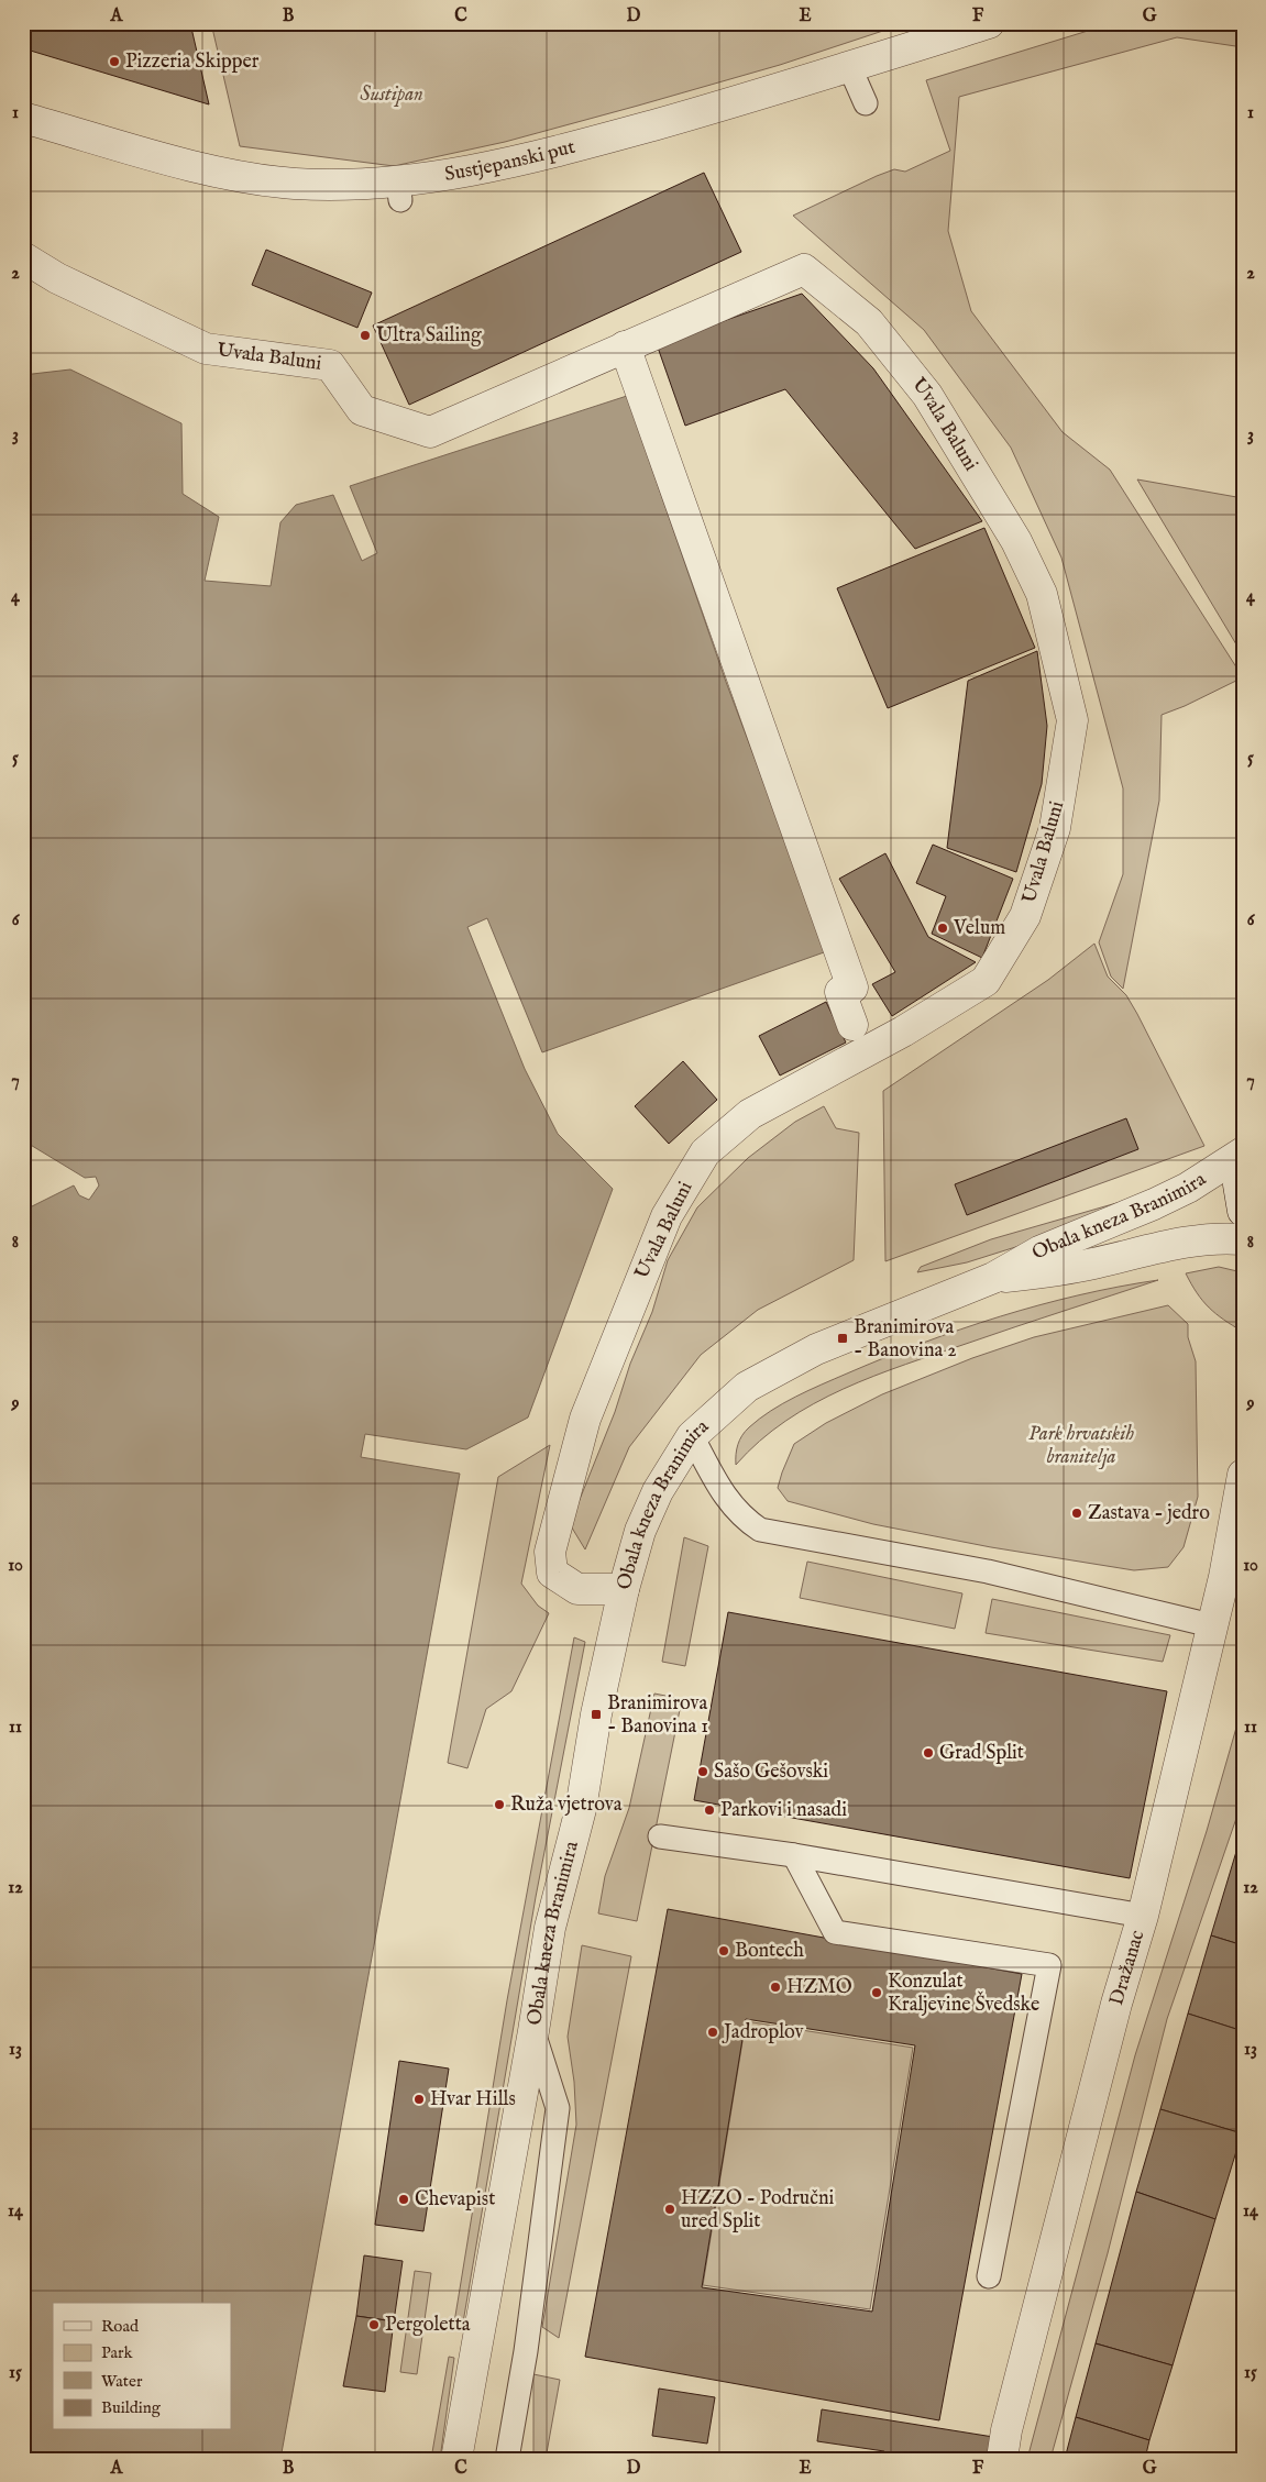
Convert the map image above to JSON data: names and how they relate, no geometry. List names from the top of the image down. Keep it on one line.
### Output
{"streets":{"street":["Sustjepanski put","Uvala Baluni","Obala kneza Branimira","Dražanac"]},"crossings":[["Uvala Baluni","Obala kneza Branimira"]],"parks":["Sustipan","Park hrvatskih branitelja"],"places":{"other":["Pizzeria Skipper","Ultra Sailing","Velum","Zastava - jedro","Grad Split","Sašo Gešovski","Ruža vjetrova","Parkovi i nasadi","Bontech","HZMO","Konzulat Kraljevine Švedske","Jadroplov","Hvar Hills","Chevapist","HZZO - Područni ured Split","Pergoletta"],"transit":["Branimirova - Banovina 2","Branimirova - Banovina 1"]},"legend":["Road","Park","Water","Building"],"grid":{"columns":["A","B","C","D","E","F","G"],"rows":["1","2","3","4","5","6","7","8","9","10","11","12","13","14","15"]}}
